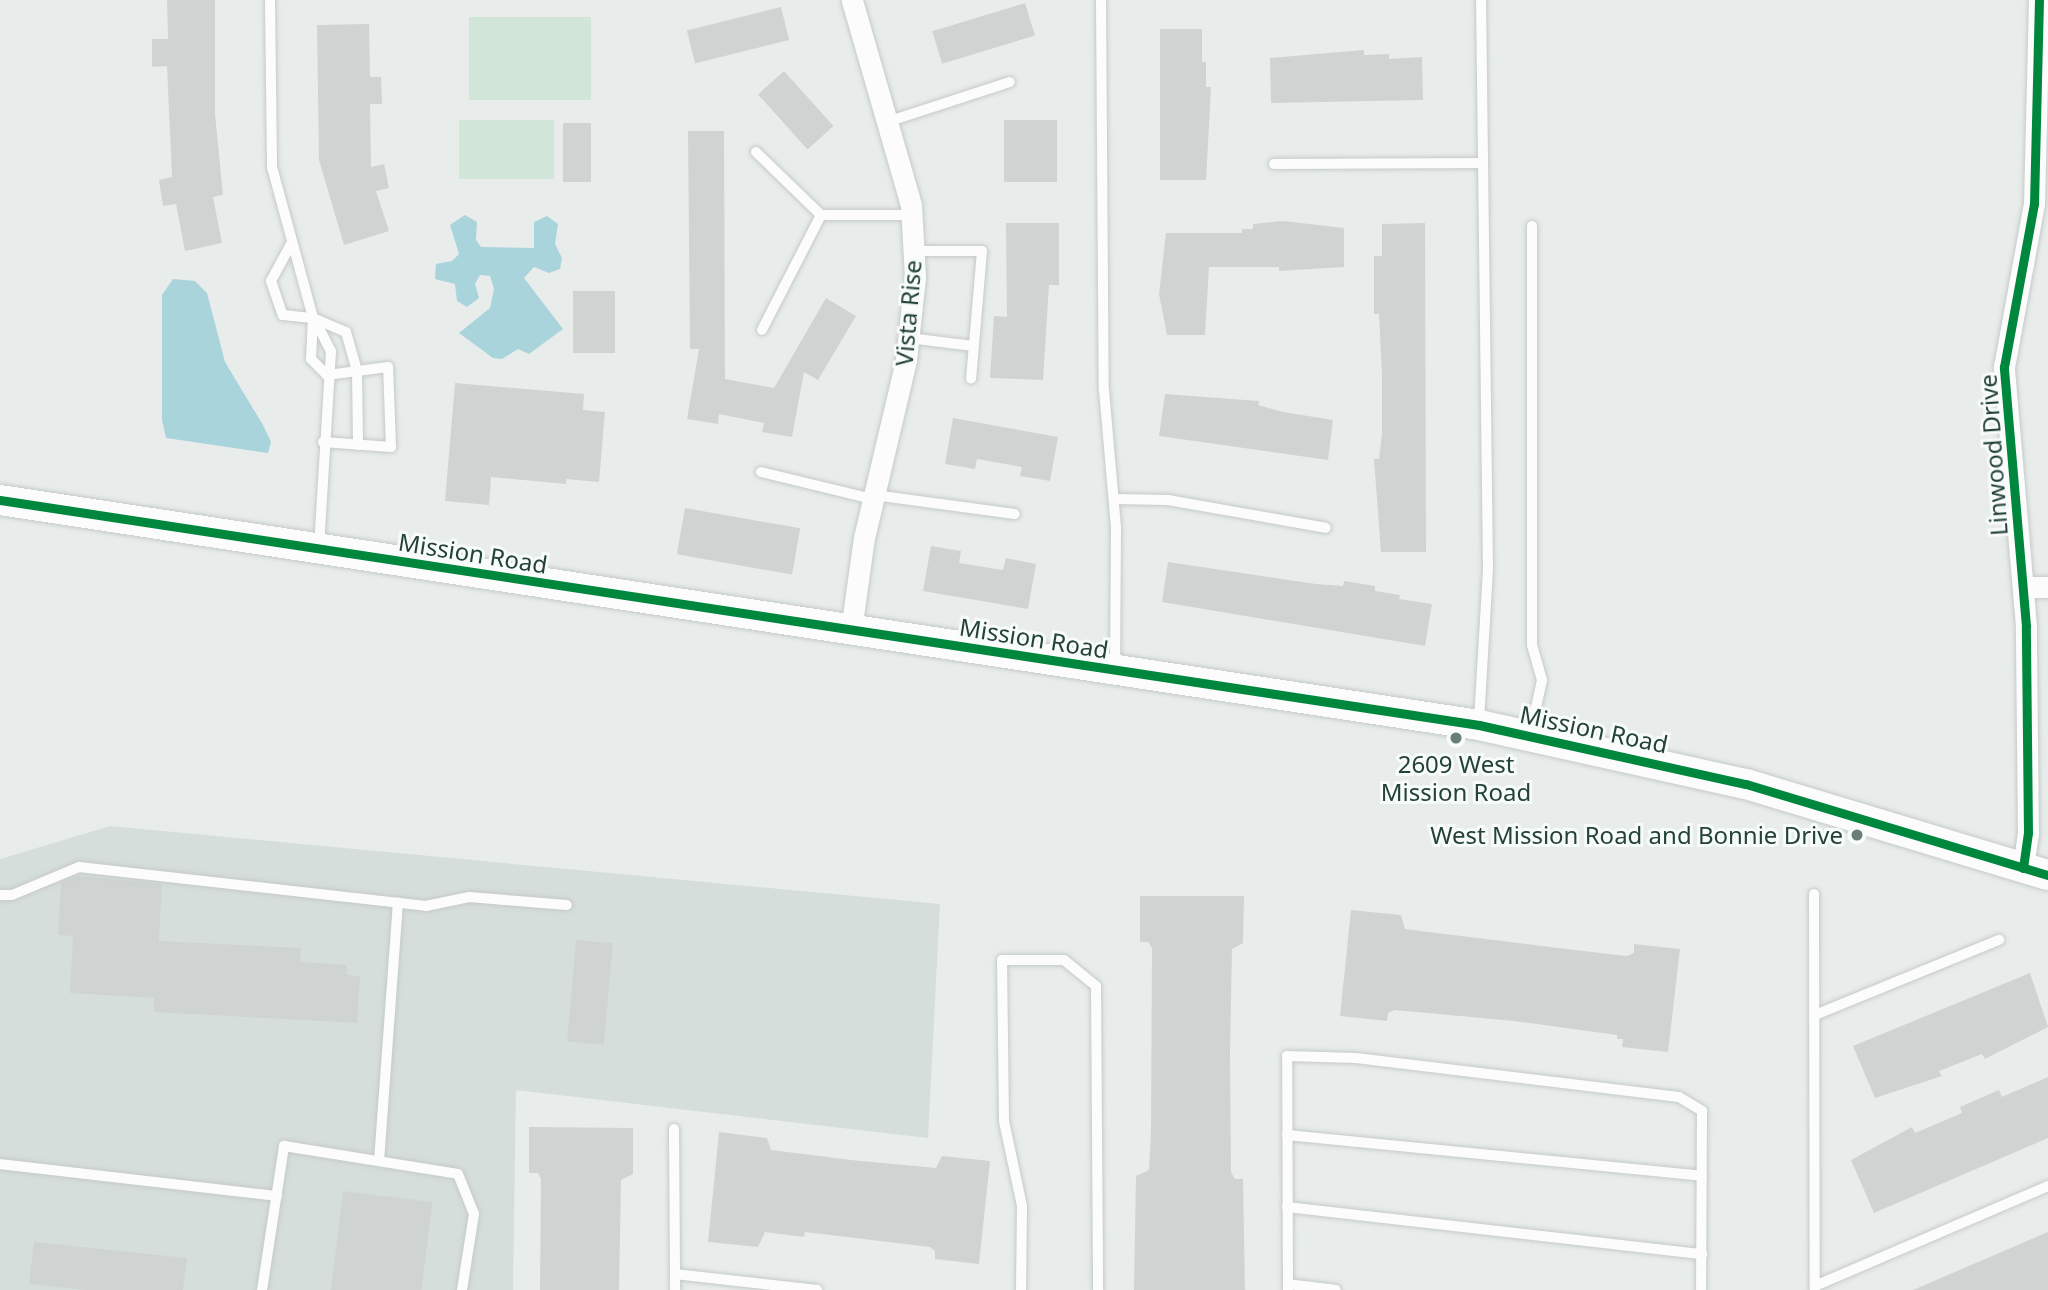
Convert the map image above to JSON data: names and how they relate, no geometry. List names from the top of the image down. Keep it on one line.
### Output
{"streets":{"street":["Vista Rise","Linwood Drive","Mission Road"]},"crossings":[["Vista Rise","Mission Road"],["Linwood Drive","Mission Road"]],"places":["2609 West Mission Road","West Mission Road and Bonnie Drive"]}
